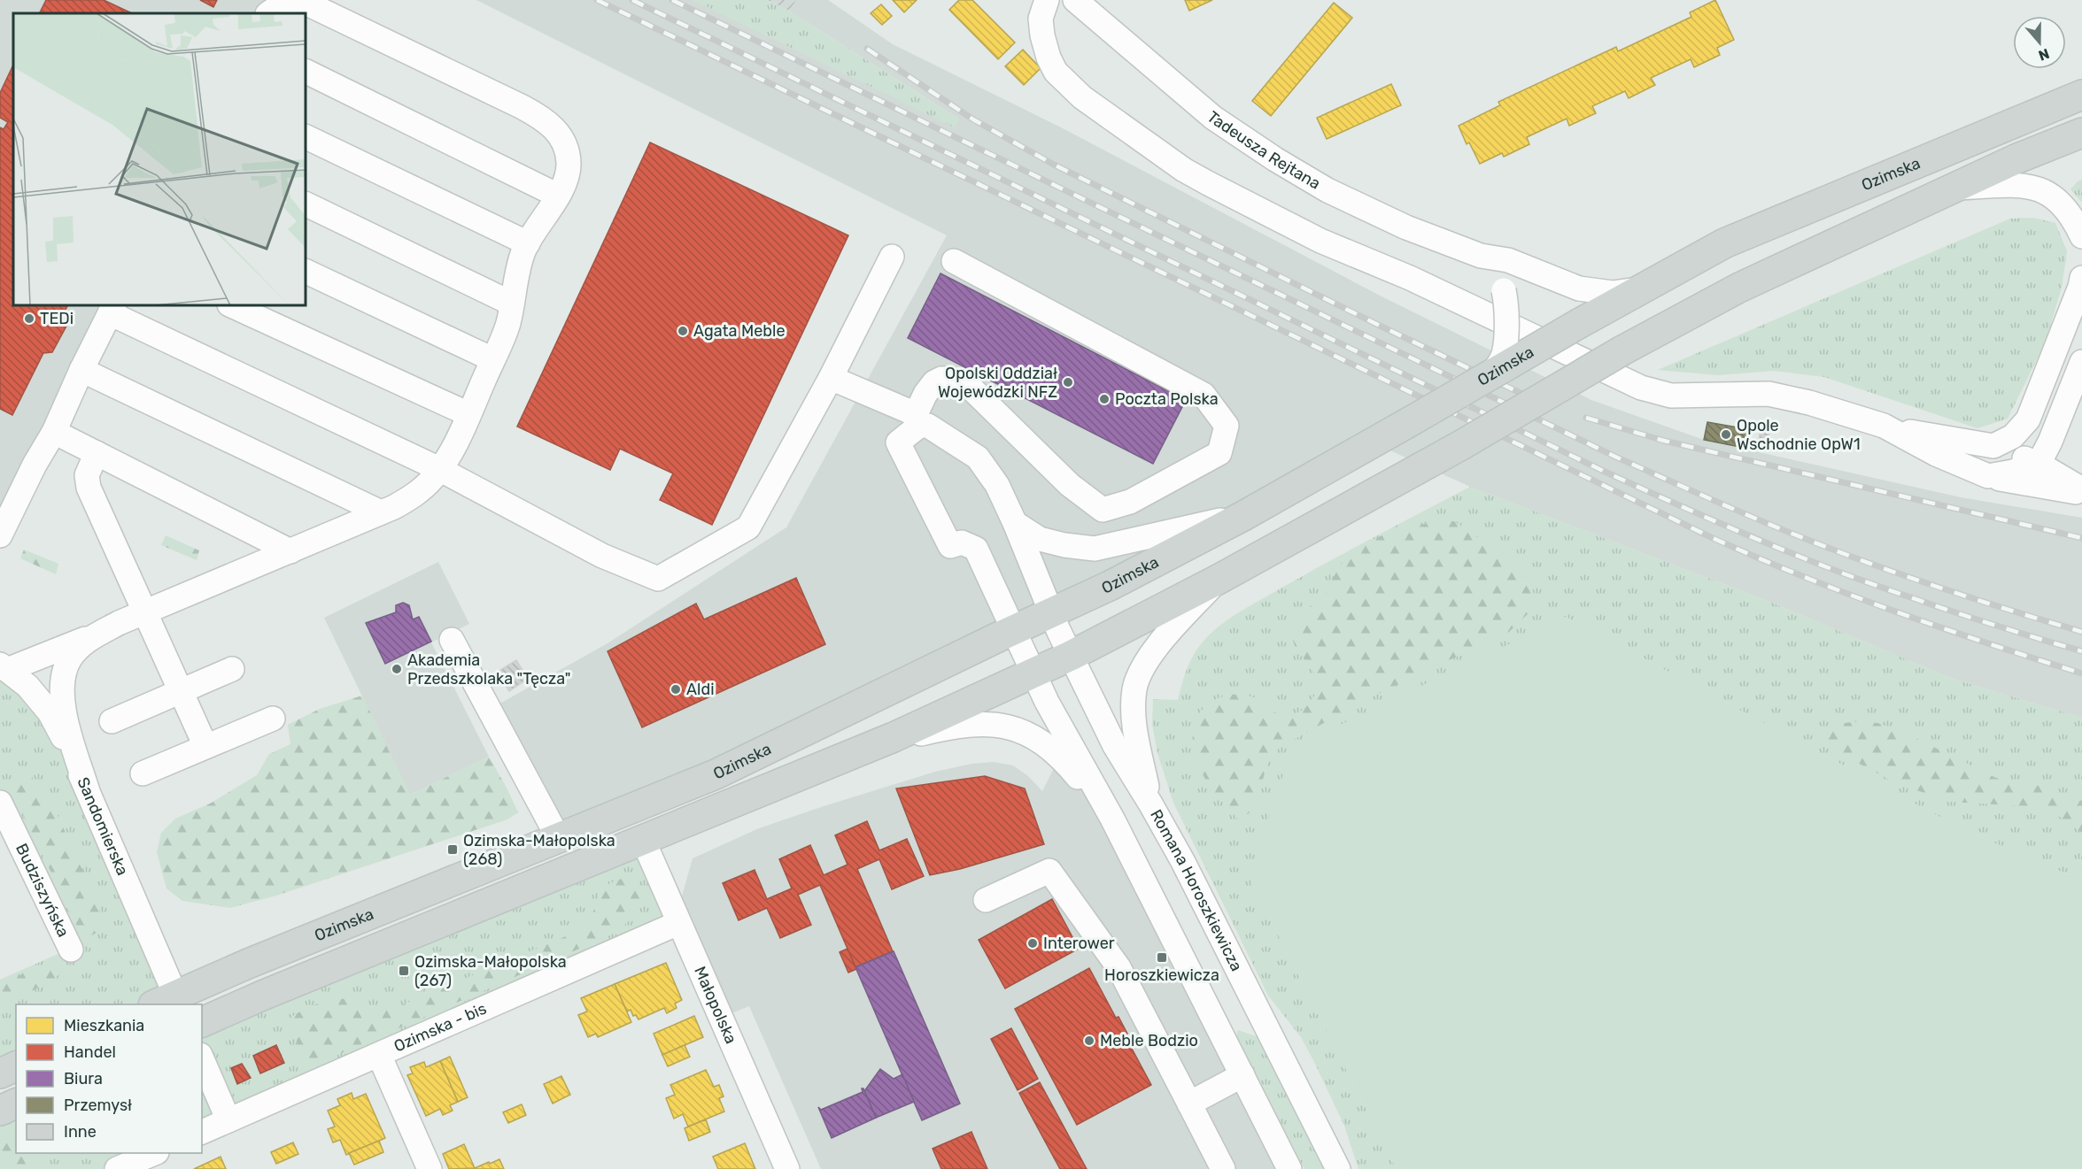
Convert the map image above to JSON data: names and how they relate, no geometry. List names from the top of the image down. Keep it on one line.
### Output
{"streets":{"main road":["Ozimska"],"street":["Tadeusza Rejtana","Sandomierska","Budziszyńska","Romana Horoszkiewicza","Małopolska","Ozimska - bis"]},"crossings":[["Tadeusza Rejtana","Ozimska"],["Ozimska","Sandomierska"],["Ozimska","Romana Horoszkiewicza"],["Małopolska","Ozimska - bis"]],"places":{"other":["TEDi","Agata Meble","Opolski Oddział Wojewódzki NFZ","Poczta Polska","Opole Wschodnie OpW1","Akademia Przedszkolaka \"Tęcza\"","Aldi","Interower","Meble Bodzio"],"transit":["Ozimska-Małopolska (268)","Horoszkiewicza","Ozimska-Małopolska (267)"]},"legend":["Mieszkania","Handel","Biura","Przemysł","Inne"],"north":"bottom"}
